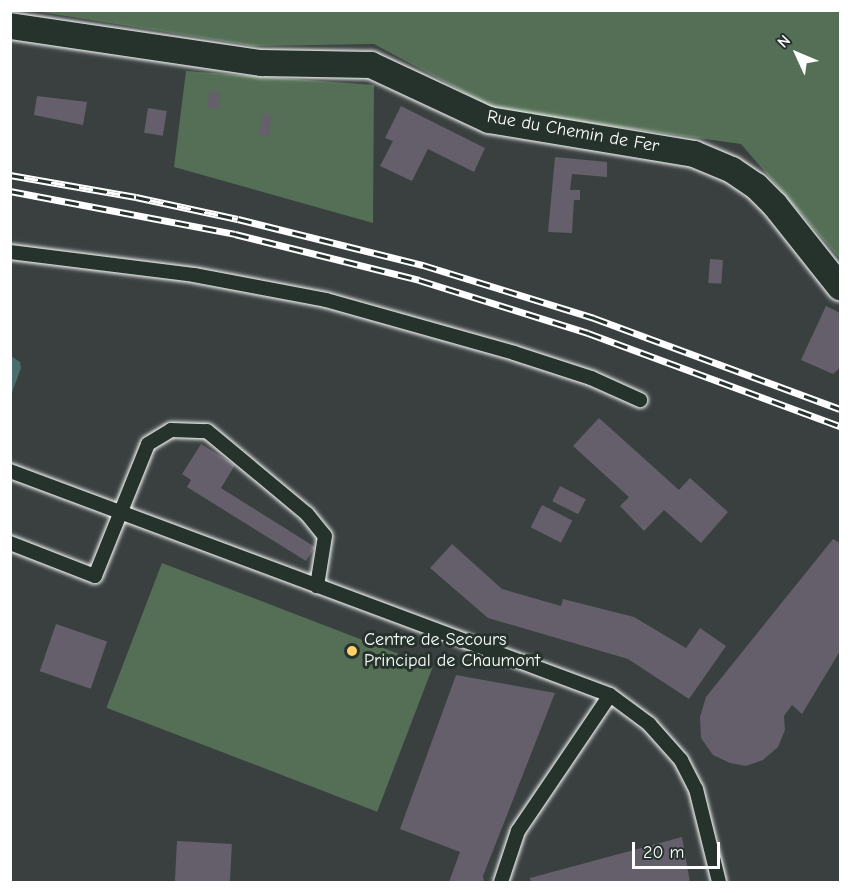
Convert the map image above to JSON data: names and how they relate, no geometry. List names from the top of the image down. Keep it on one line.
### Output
{"streets":{"street":["Rue du Chemin de Fer"]},"places":["Centre de Secours Principal de Chaumont"],"scale_bar":"20 m","north":"top left"}
